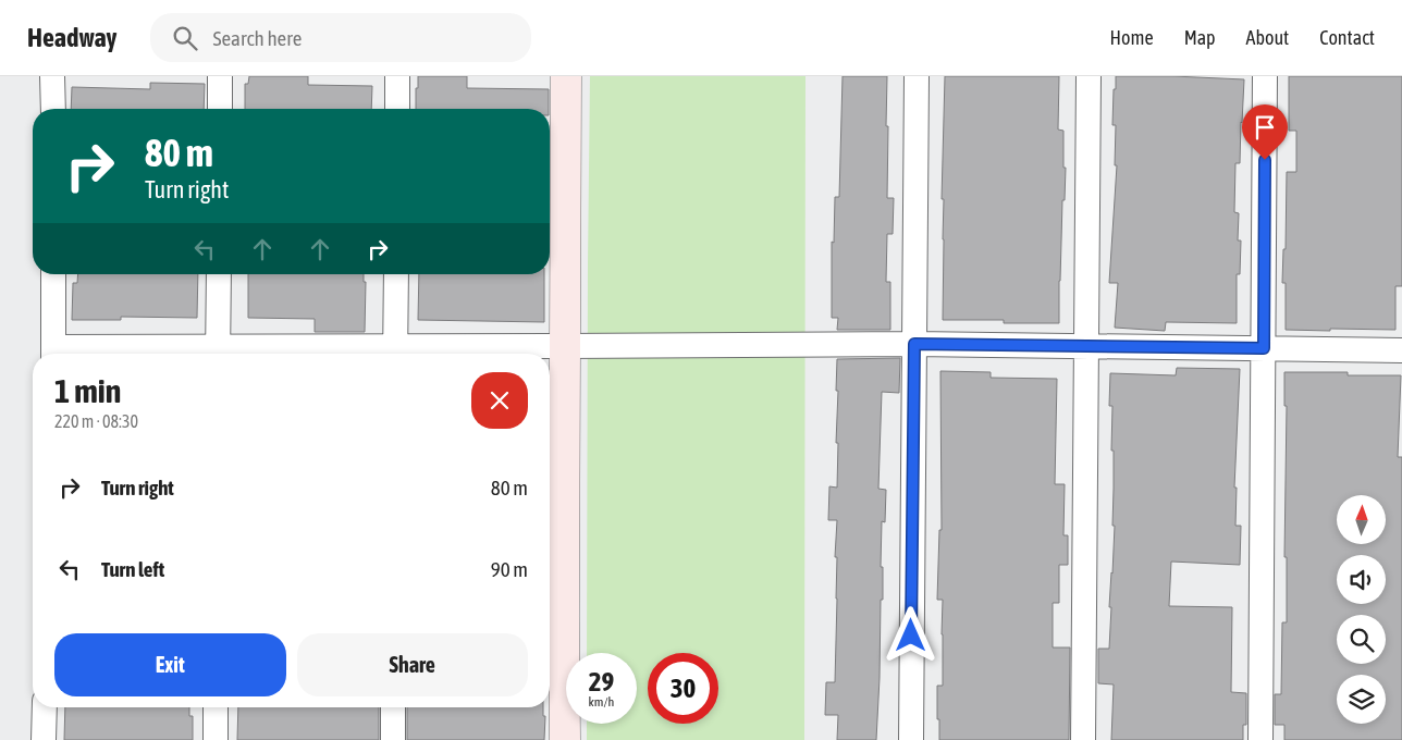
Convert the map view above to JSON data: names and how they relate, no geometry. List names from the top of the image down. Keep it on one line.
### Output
{"north":"top","page":{"header":"Headway","search":"Search here","nav":["Home","Map","About","Contact"],"turn":["80 m","Turn right"],"heading":["1 min","220 m · 08:30"],"list":[{"name":"Turn right","value":"80 m"},{"name":"Turn left","value":"90 m"}],"buttons":["Exit","Share"],"speed":"29 km/h","limit":"30"}}
